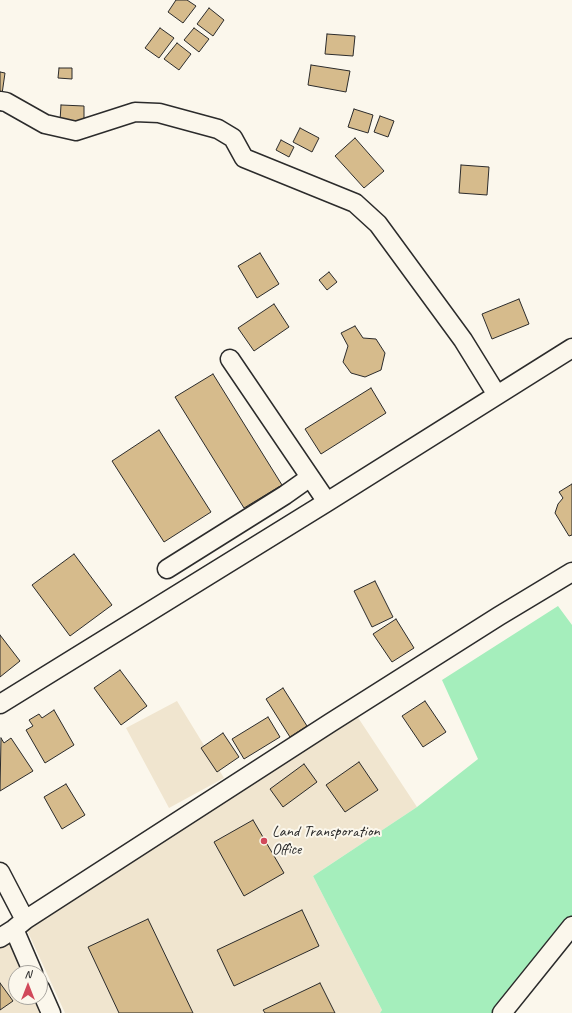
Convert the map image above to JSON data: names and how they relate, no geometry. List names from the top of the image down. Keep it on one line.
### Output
{"places":["Land Transporation Office"],"north":"top"}
